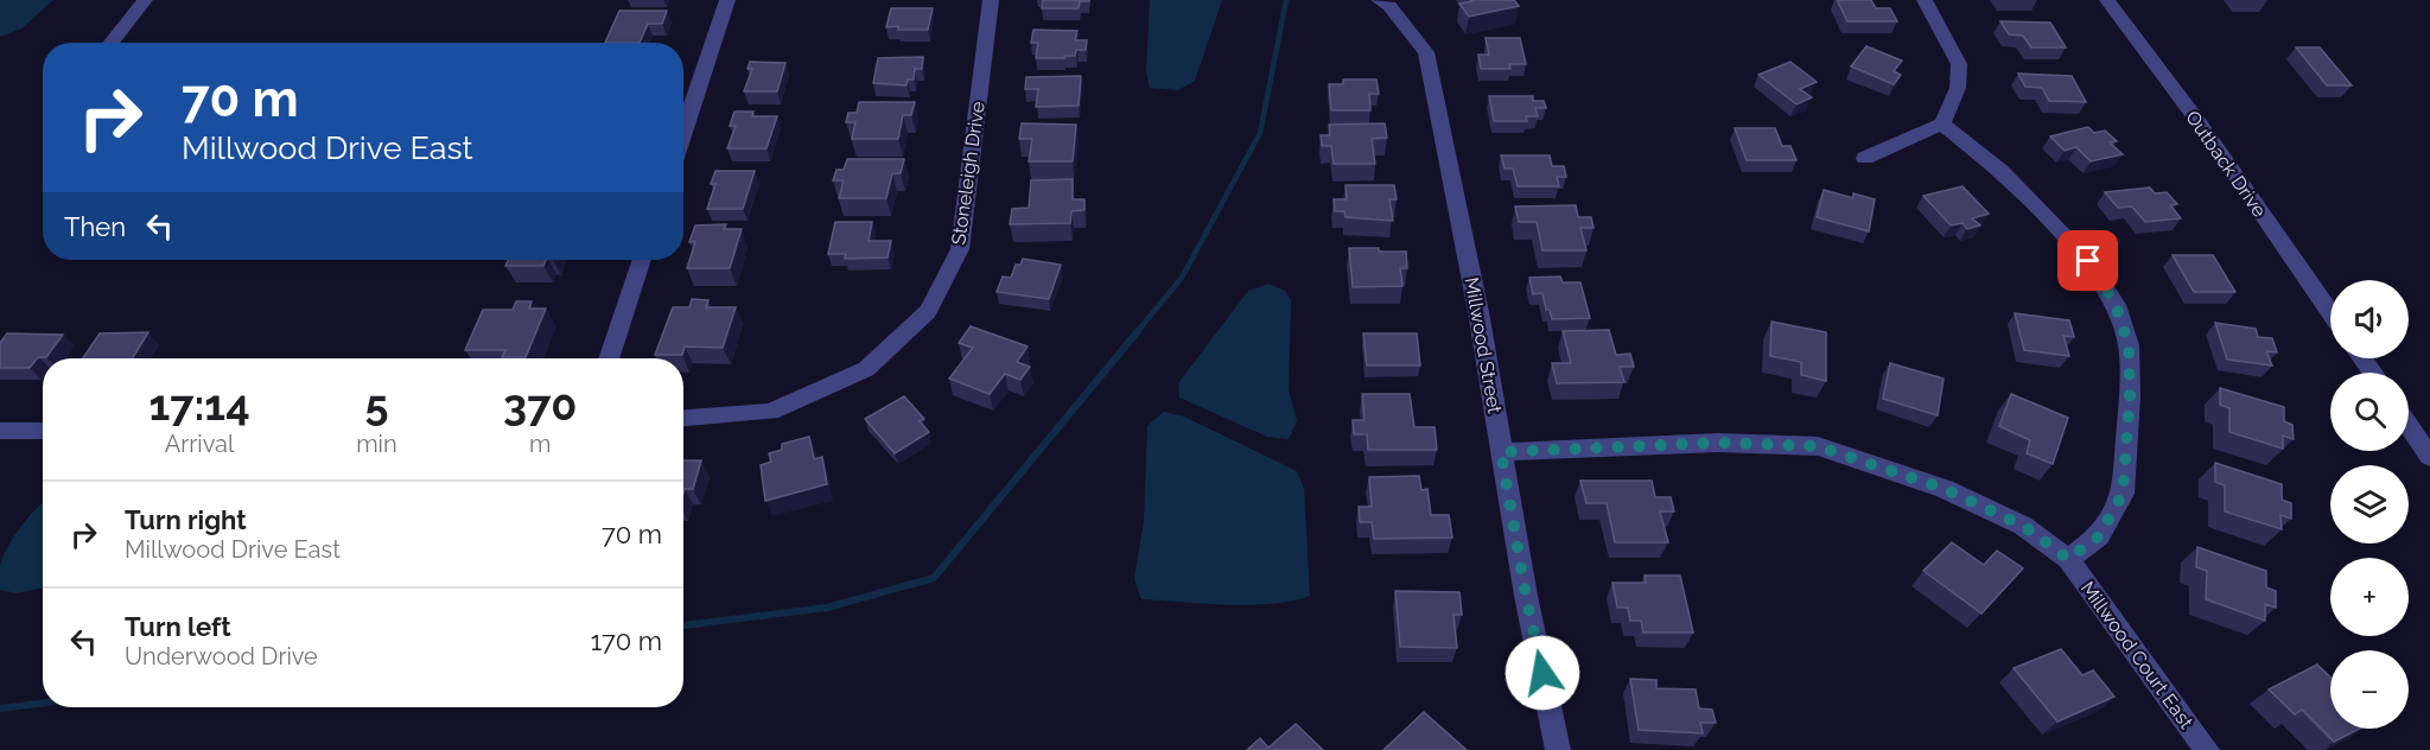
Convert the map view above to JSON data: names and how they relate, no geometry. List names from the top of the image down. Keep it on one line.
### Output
{"streets":{"street":["Outback Drive","Stoneleigh Drive","Millwood Street","Millwood Court East"]},"crossings":[["Millwood Street","Millwood Court East"]],"page":{"turn":["70 m","Millwood Drive East"],"then":"Then","map_buttons":["+","−"],"eta":["17:14","Arrival","5","min","370","m"],"list":[{"name":"Turn right","note":"Millwood Drive East","value":"70 m"},{"name":"Turn left","note":"Underwood Drive","value":"170 m"}]}}
